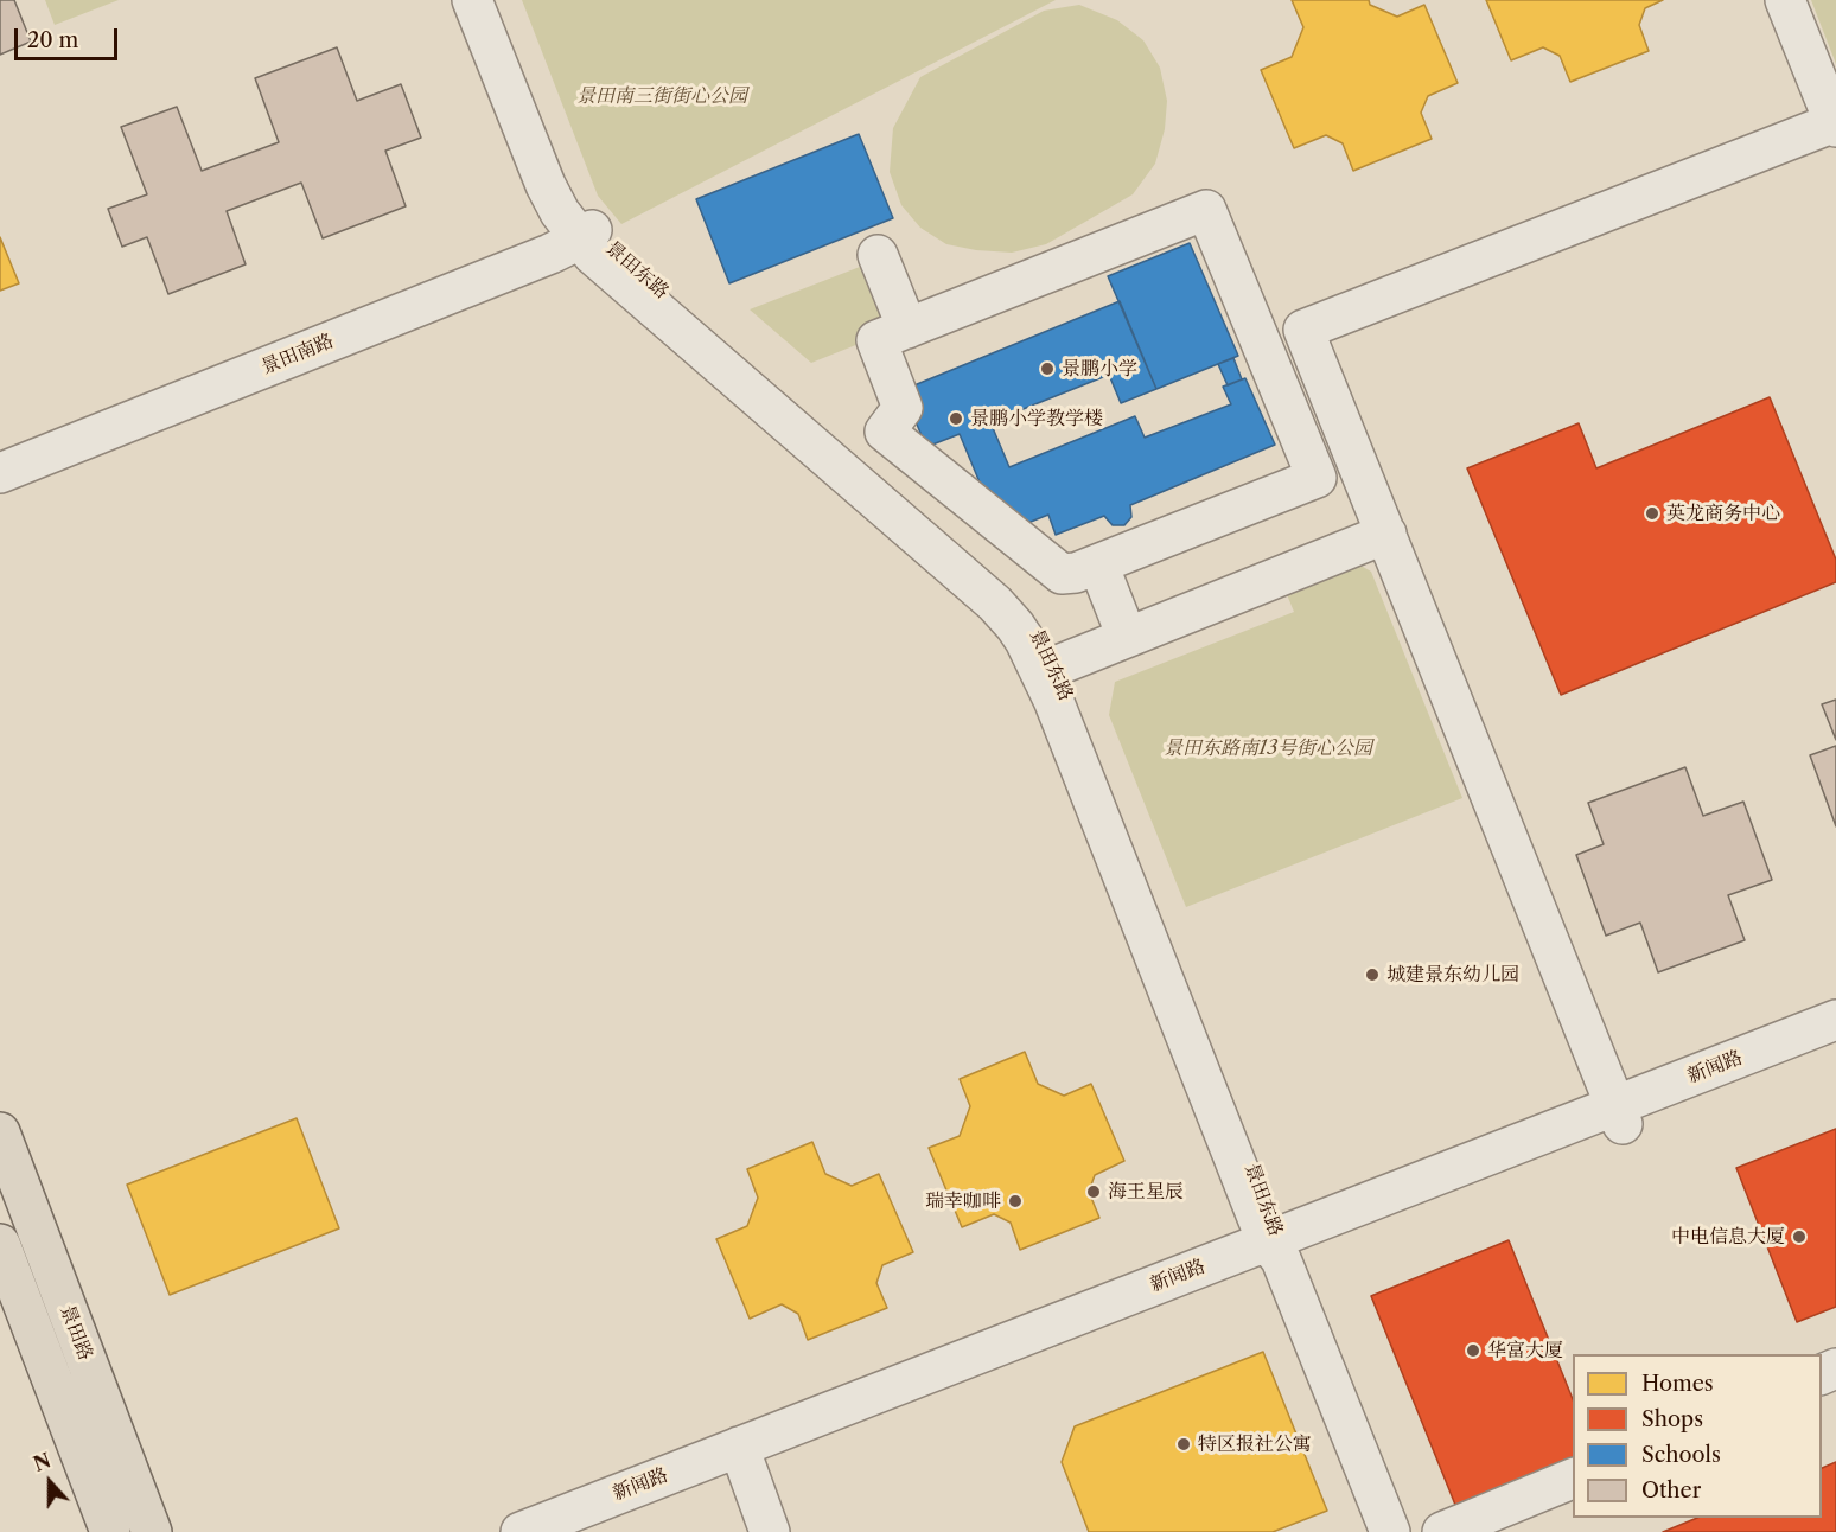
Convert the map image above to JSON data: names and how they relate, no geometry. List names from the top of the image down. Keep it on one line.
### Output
{"streets":{"main road":["景田路"],"street":["景田东路","景田南路","新闻路"]},"crossings":[["景田东路","景田南路"],["景田东路","新闻路"]],"parks":["景田南三街街心公园","景田东路南13号街心公园"],"places":["景鹏小学","景鹏小学教学楼","英龙商务中心","城建景东幼儿园","海王星辰","瑞幸咖啡","中电信息大厦","华富大厦","特区报社公寓"],"legend":["Homes","Shops","Schools","Other"],"scale_bar":"20 m","north":"top"}
